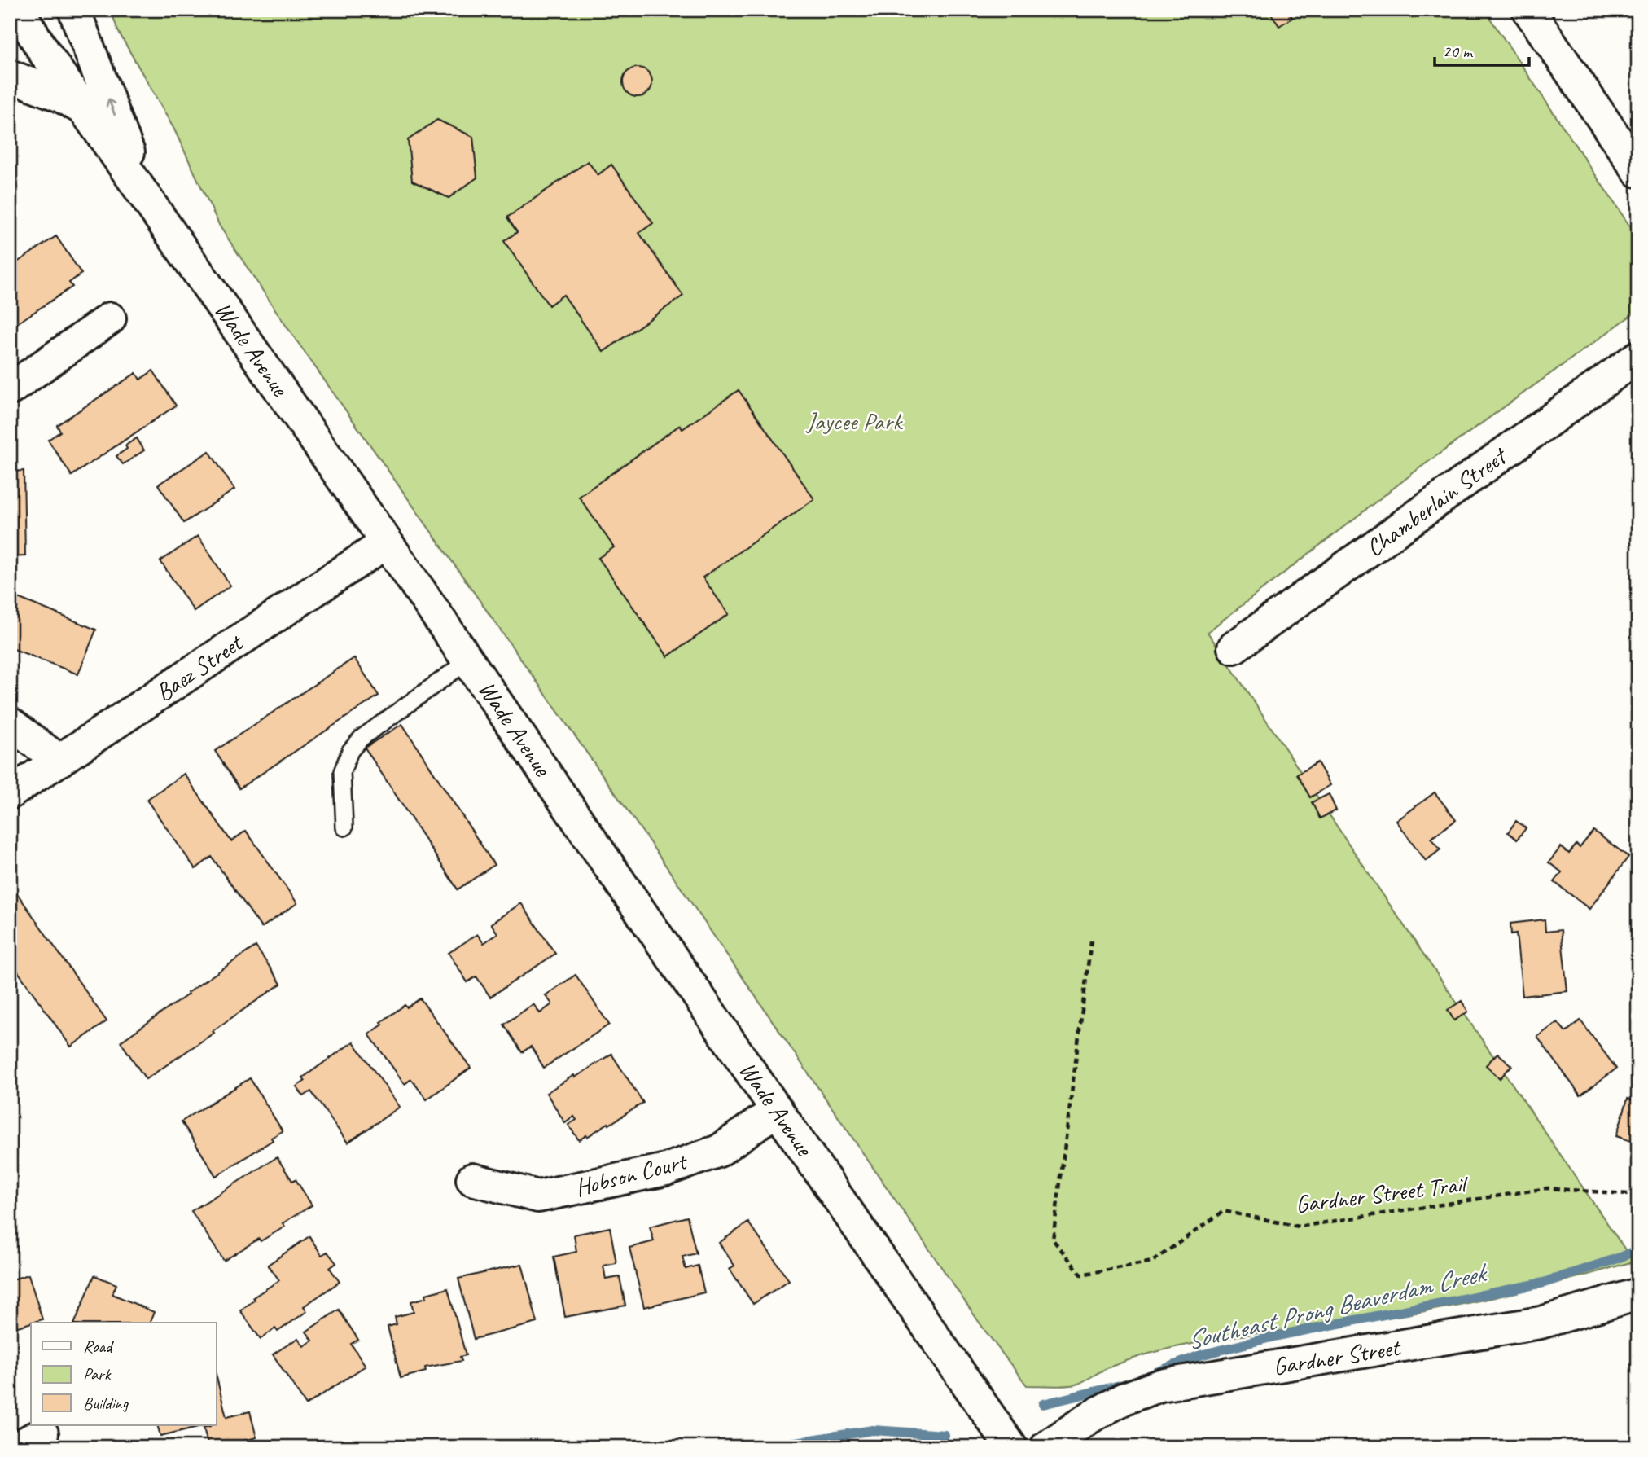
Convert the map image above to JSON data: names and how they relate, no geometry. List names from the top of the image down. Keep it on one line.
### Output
{"streets":{"street":["Wade Avenue","Chamberlain Street","Baez Street","Hobson Court","Gardner Street"],"path":["Gardner Street Trail"]},"crossings":[["Wade Avenue","Baez Street"],["Wade Avenue","Hobson Court"]],"water":["Southeast Prong Beaverdam Creek"],"parks":["Jaycee Park"],"legend":["Road","Park","Building"],"scale_bar":"20 m"}
